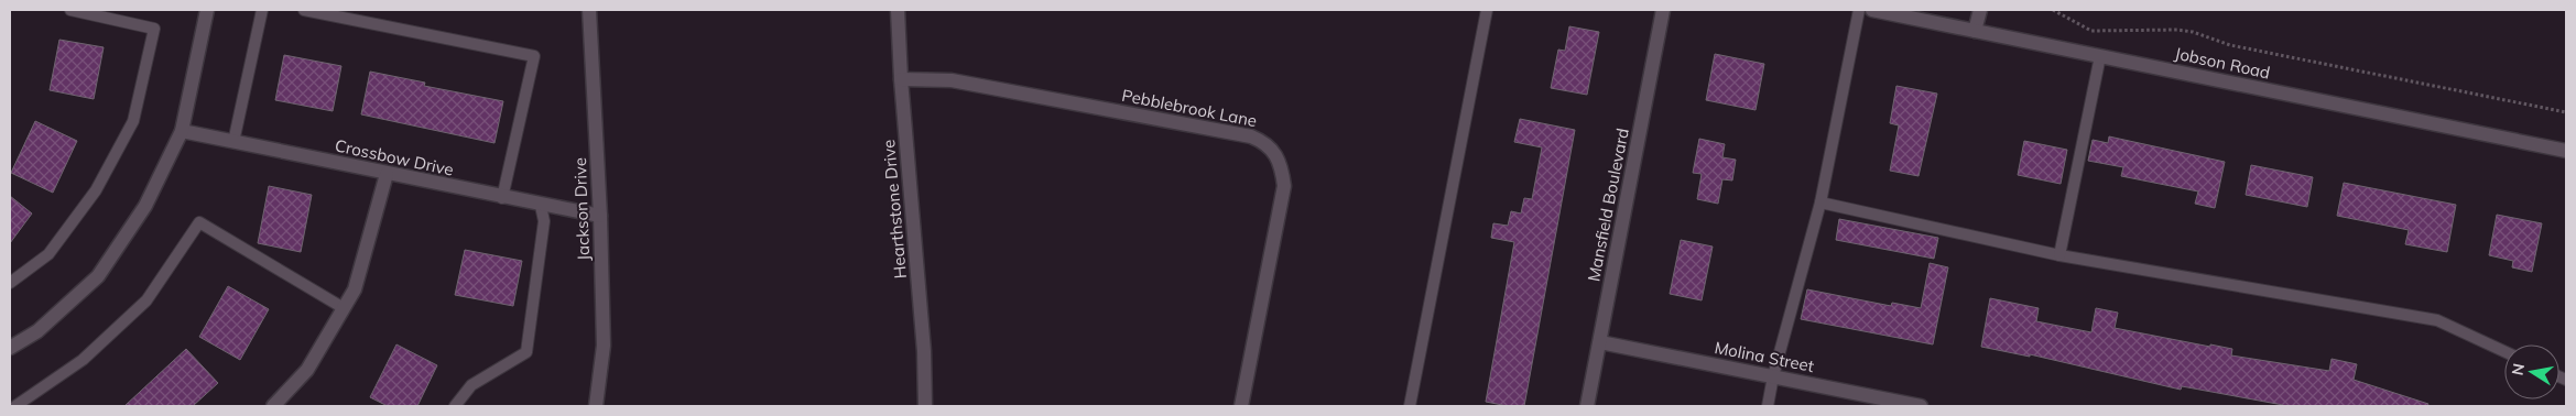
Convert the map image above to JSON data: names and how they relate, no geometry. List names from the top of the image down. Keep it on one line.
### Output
{"streets":{"street":["Jobson Road","Pebblebrook Lane","Crossbow Drive","Mansfield Boulevard","Jackson Drive","Hearthstone Drive","Molina Street"]},"crossings":[["Pebblebrook Lane","Hearthstone Drive"],["Crossbow Drive","Jackson Drive"],["Mansfield Boulevard","Molina Street"]],"north":"left"}
